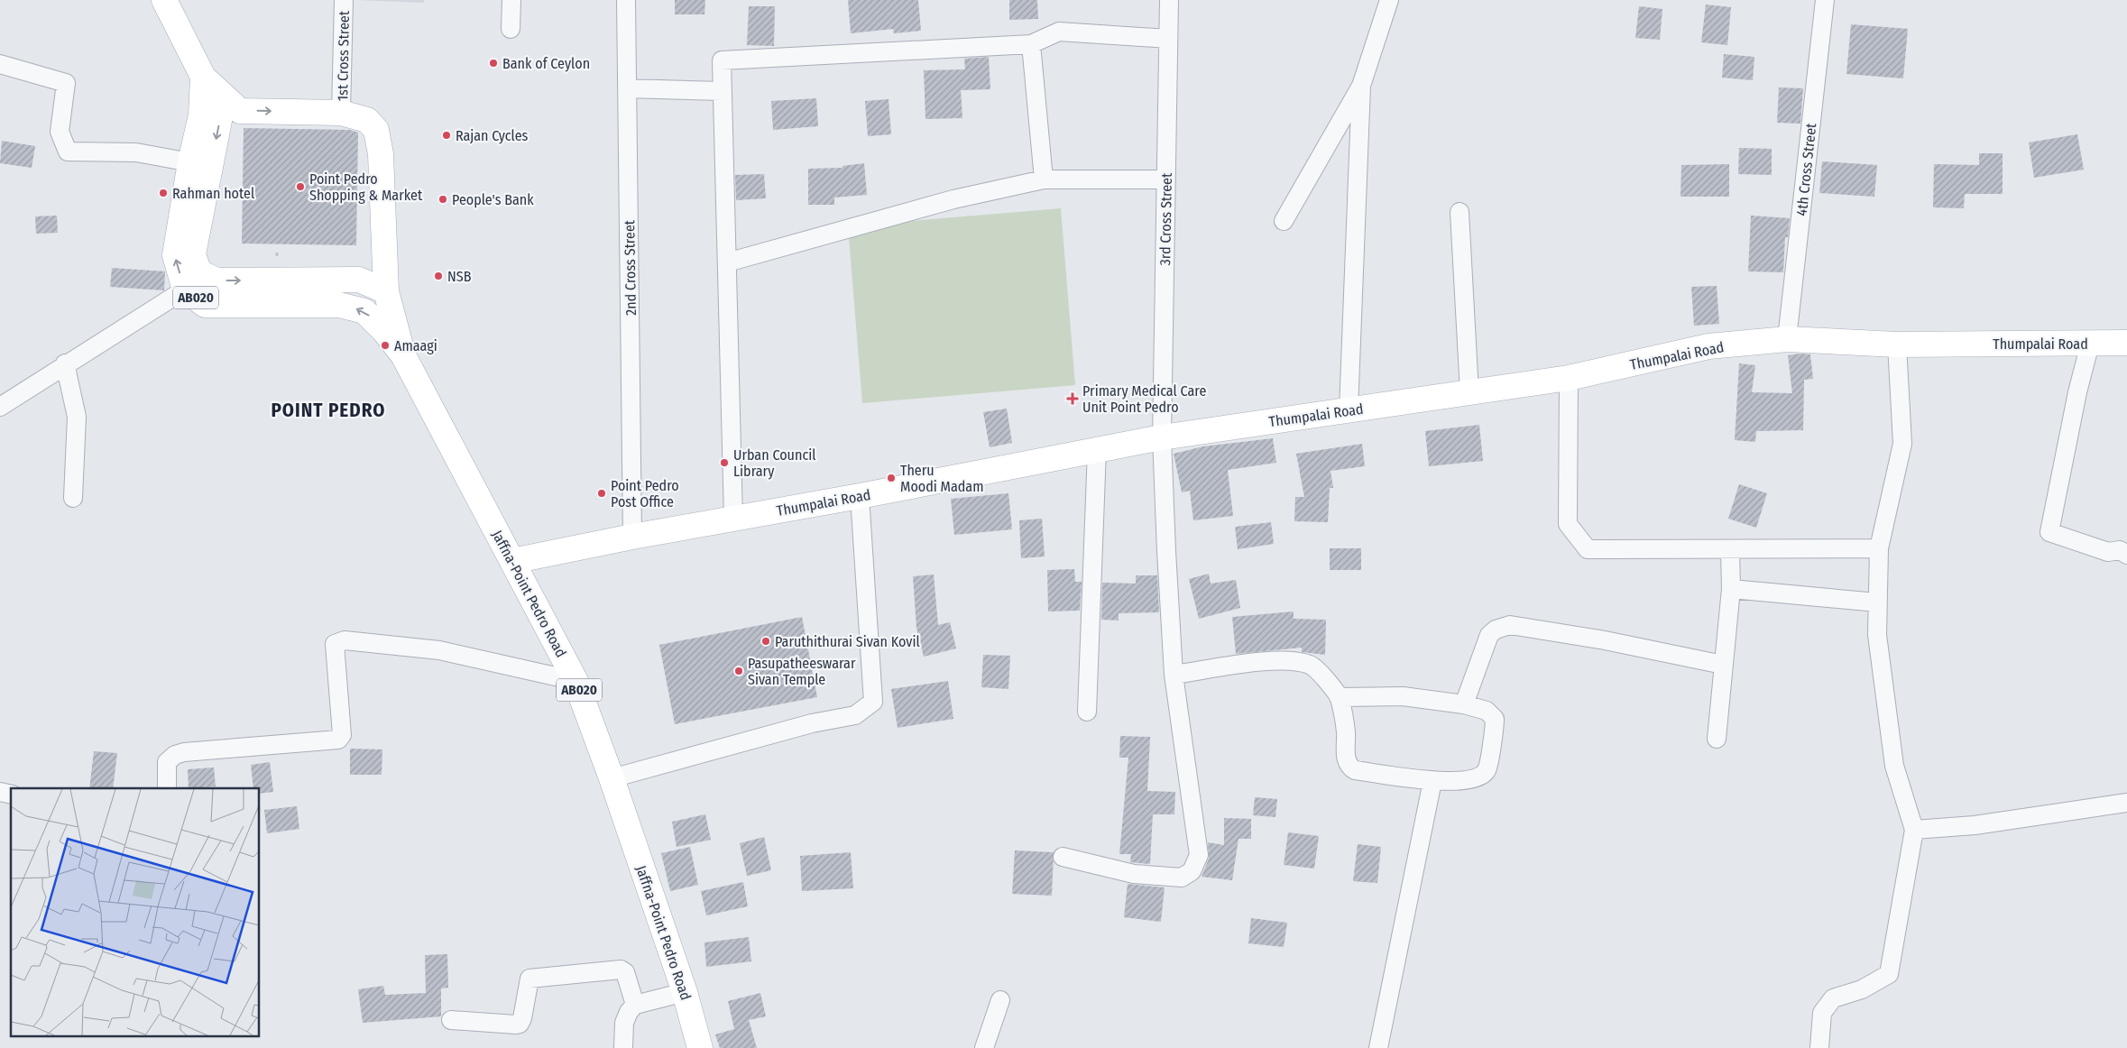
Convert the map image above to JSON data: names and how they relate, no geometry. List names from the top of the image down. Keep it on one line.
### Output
{"streets":{"main road":["AB020","Thumpalai Road","Jaffna-Point Pedro Road"],"street":["1st Cross Street","4th Cross Street","3rd Cross Street","2nd Cross Street"]},"crossings":[["1st Cross Street","Jaffna-Point Pedro Road"],["4th Cross Street","Thumpalai Road"],["3rd Cross Street","Thumpalai Road"],["2nd Cross Street","Thumpalai Road"],["Thumpalai Road","Jaffna-Point Pedro Road"]],"districts":["POINT PEDRO"],"places":{"other":["Bank of Ceylon","Rajan Cycles","Point Pedro Shopping & Market","Rahman hotel","People's Bank","NSB","Amaagi","Urban Council Library","Theru Moodi Madam","Point Pedro Post Office","Paruthithurai Sivan Kovil","Pasupatheeswarar Sivan Temple"],"health":["Primary Medical Care Unit Point Pedro"]}}
